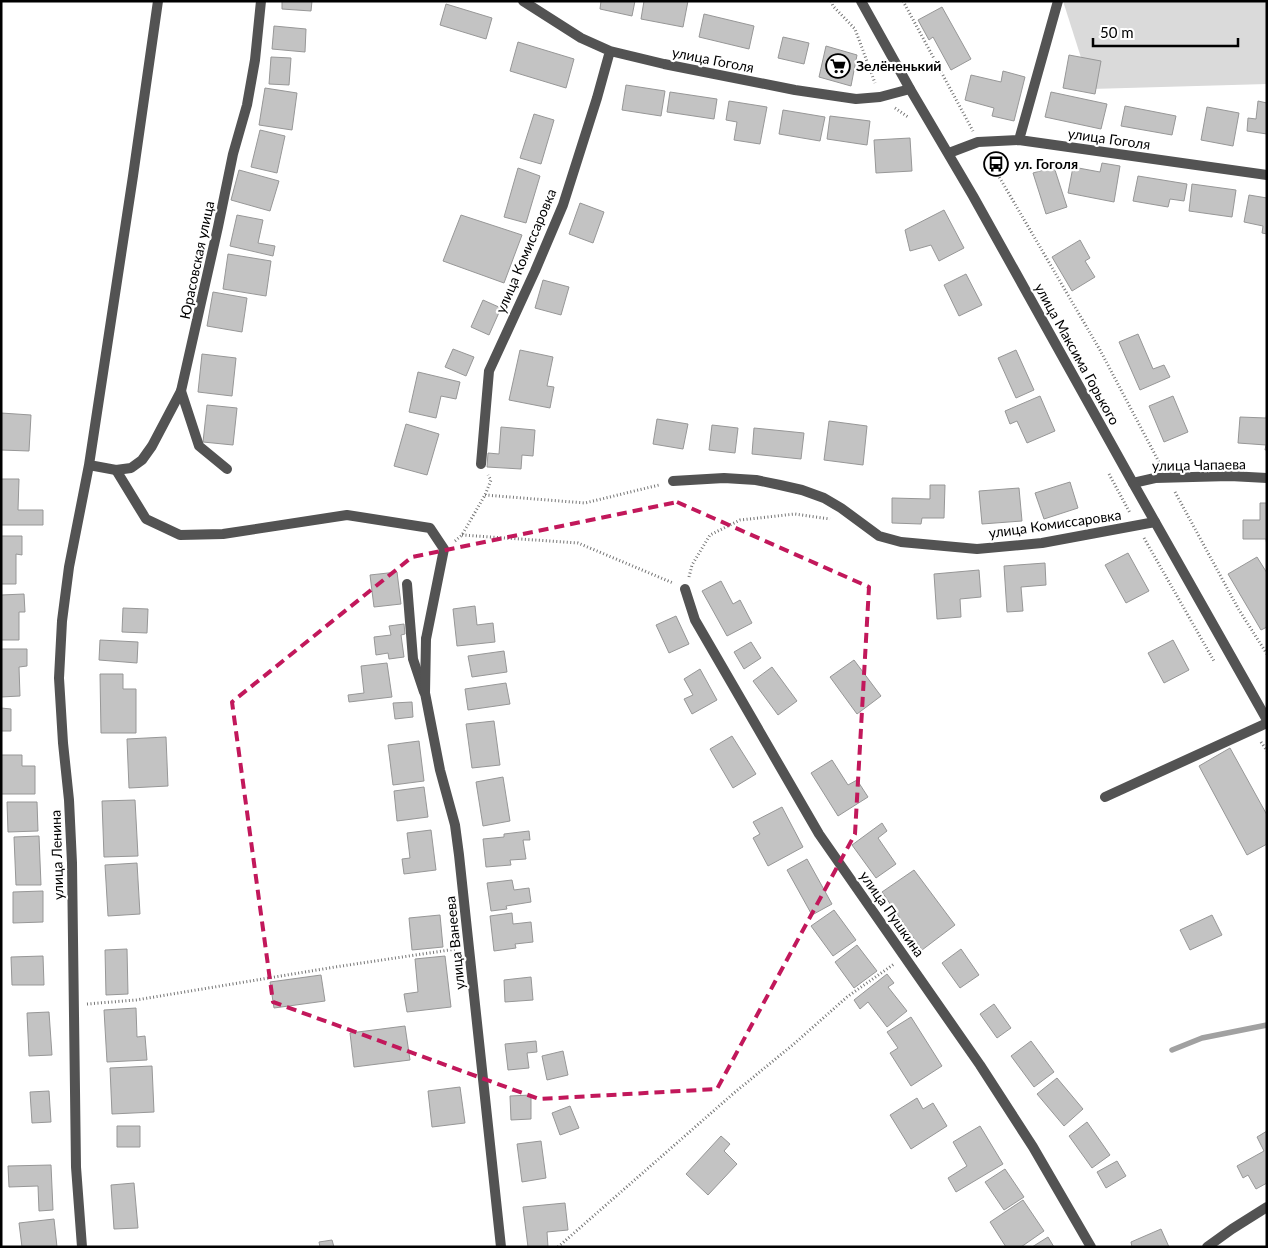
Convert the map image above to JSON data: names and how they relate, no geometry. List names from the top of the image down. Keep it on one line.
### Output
{"streets":{"street":["улица Гоголя","улица Комиссаровка","Юрасовская улица","улица Максима Горького","улица Чапаева","улица Ленина","улица Пушкина","улица Ванеева"]},"crossings":[["улица Гоголя","улица Комиссаровка"],["улица Гоголя","улица Максима Горького"],["улица Комиссаровка","улица Максима Горького"],["Юрасовская улица","улица Ленина"],["Юрасовская улица","улица Ванеева"],["улица Максима Горького","улица Чапаева"]],"places":{"supermarket":["Зелёненький"],"bus stop":["ул. Гоголя"]},"scale_bar":"50 m"}
